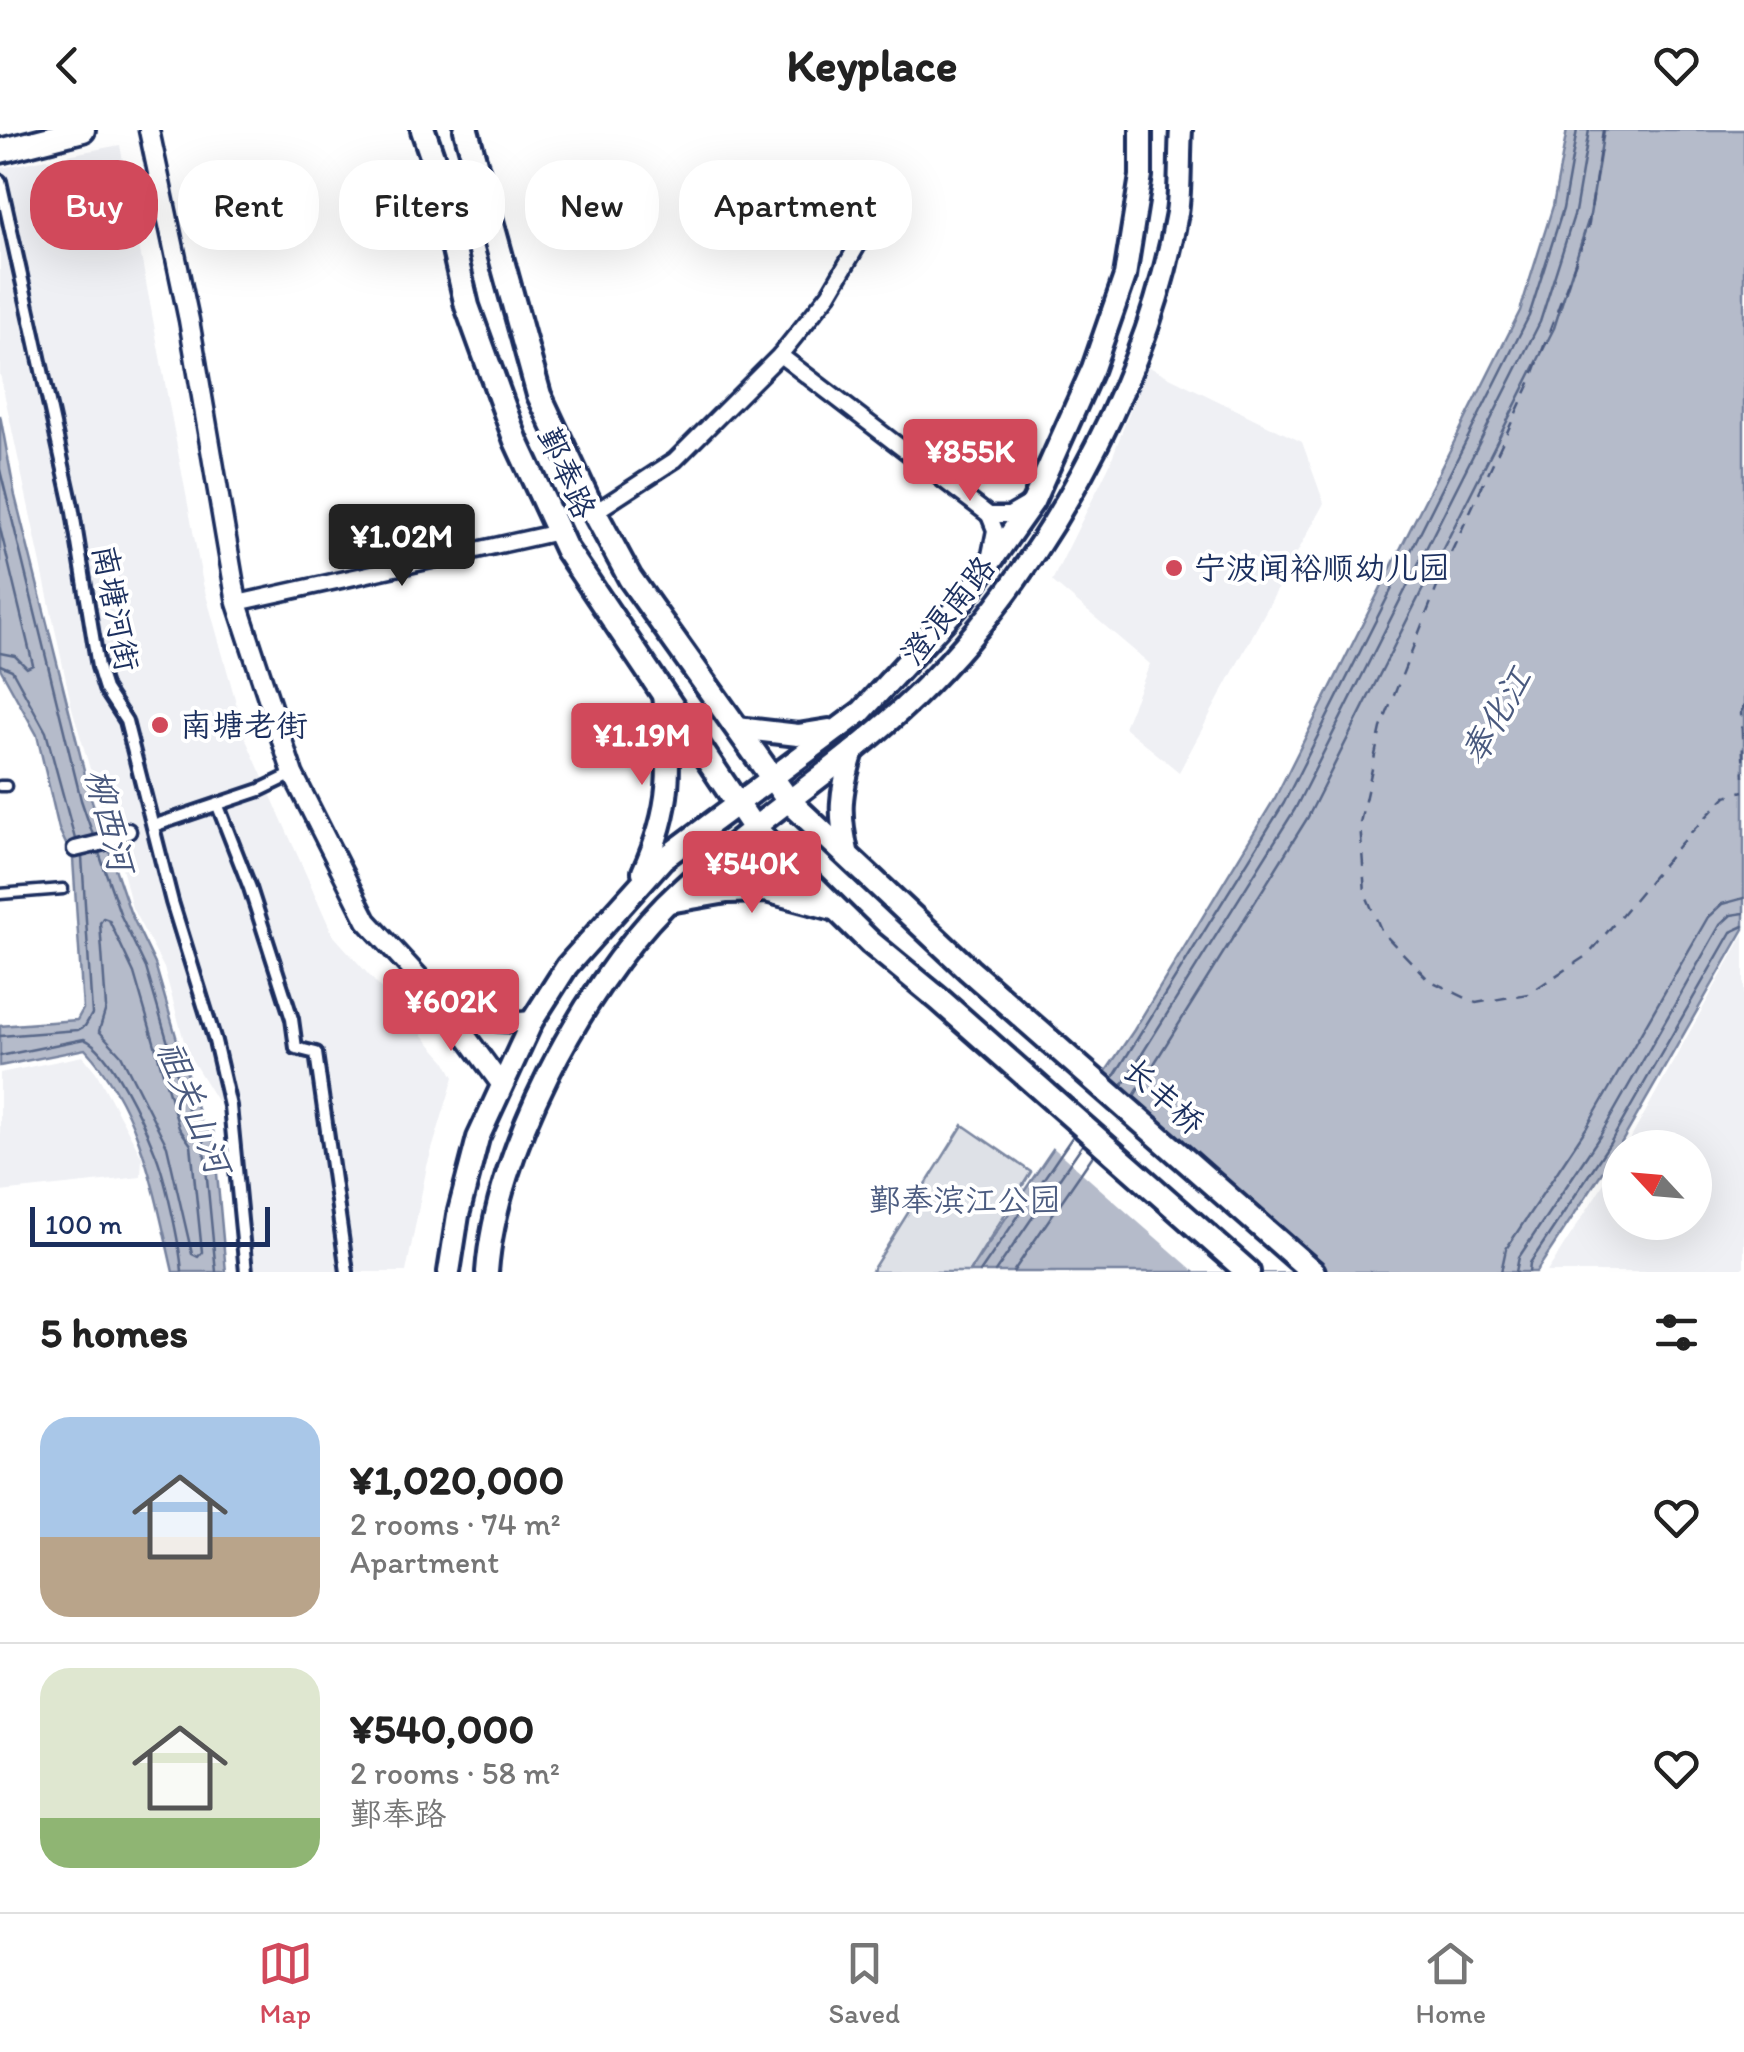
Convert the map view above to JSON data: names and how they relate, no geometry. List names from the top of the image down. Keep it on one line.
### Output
{"streets":{"main road":["鄞奉路","澄浪南路","长丰桥"],"street":["南塘河街"]},"crossings":[["鄞奉路","澄浪南路"],["鄞奉路","长丰桥"]],"water":["奉化江","柳西河","祖关山河"],"parks":["鄞奉滨江公园"],"places":["宁波闻裕顺幼儿园","南塘老街"],"scale_bar":"100 m","north":"top left","page":{"header":"Keyplace","chip":["Buy","Rent","Filters","New","Apartment"],"price":["¥855K","¥1.02M","¥1.19M","¥540K","¥602K"],"scale":"100 m","heading":"5 homes","list":[{"name":"¥1,020,000","note":"2 rooms · 74 m² · Apartment"},{"name":"¥540,000","note":"2 rooms · 58 m² · 鄞奉路"}],"tabs":["Map","Saved","Home"]}}
